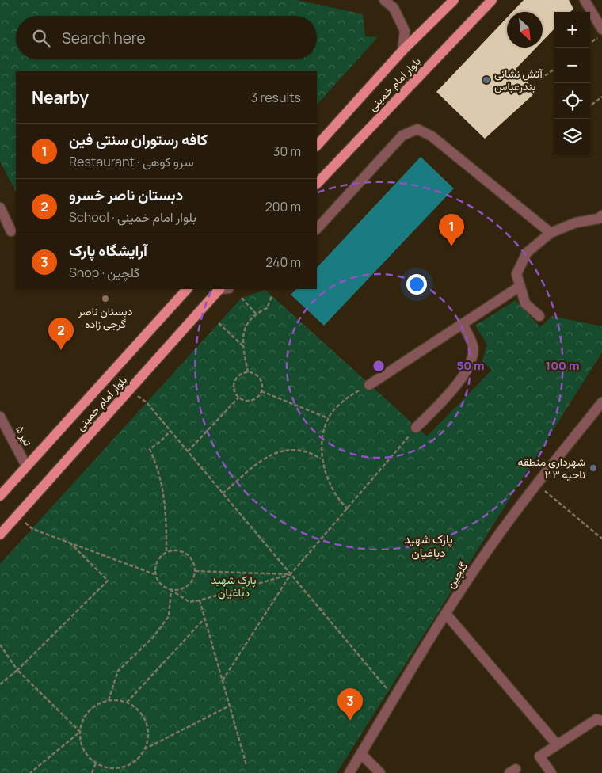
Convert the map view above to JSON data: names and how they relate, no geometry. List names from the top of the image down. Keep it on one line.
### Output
{"streets":{"main road":["بلوار امام خمینی"],"street":["تیر ۵","گلچین"]},"crossings":[["بلوار امام خمینی","تیر ۵"]],"districts":["پارک شهید دباغیان"],"parks":["پارک شهید دباغیان"],"places":["آتش نشانی بندرعباس","دبستان ناصر گرجی زاده","شهرداری منطقه ۲ ناحیه ۳"],"north":"bottom right","page":{"map_buttons":["+","−"],"search":"Search here","heading":["Nearby","3 results"],"list":[{"mark":"1","name":"کافه رستوران سنتی فین","note":"Restaurant · سرو کوهی","value":"30 m"},{"mark":"2","name":"دبستان ناصر خسرو","note":"School · بلوار امام خمینی","value":"200 m"},{"mark":"3","name":"آرایشگاه پارک","note":"Shop · گلچین","value":"240 m"}],"pins":["1","2","3"]},"rings":["50 m","100 m"]}
